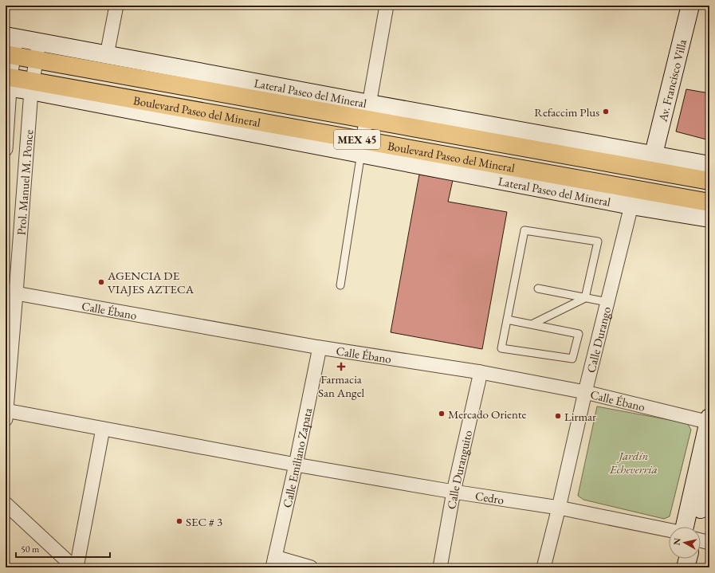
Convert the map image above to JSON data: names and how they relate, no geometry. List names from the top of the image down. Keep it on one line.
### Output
{"streets":{"main road":["Boulevard Paseo del Mineral","MEX 45"],"street":["Av. Francisco Villa","Lateral Paseo del Mineral","Prol. Manuel M. Ponce","Calle Ébano","Calle Durango","Calle Emiliano Zapata","Calle Duranguito","Cedro"]},"crossings":[["Av. Francisco Villa","Lateral Paseo del Mineral"],["Lateral Paseo del Mineral","Boulevard Paseo del Mineral"],["Lateral Paseo del Mineral","Prol. Manuel M. Ponce"],["Lateral Paseo del Mineral","Calle Durango"],["Boulevard Paseo del Mineral","Prol. Manuel M. Ponce"],["Prol. Manuel M. Ponce","Calle Ébano"],["Prol. Manuel M. Ponce","Cedro"],["Calle Ébano","Calle Durango"],["Calle Ébano","Calle Emiliano Zapata"],["Calle Ébano","Calle Duranguito"],["Calle Durango","Cedro"],["Calle Emiliano Zapata","Cedro"],["Calle Duranguito","Cedro"]],"parks":["Jardín Echeverria"],"places":{"other":["Refaccim Plus","AGENCIA DE VIAJES AZTECA","Mercado Oriente","Lirmar","SEC # 3"],"health":["Farmacia San Angel"]},"scale_bar":"50 m","north":"left"}
